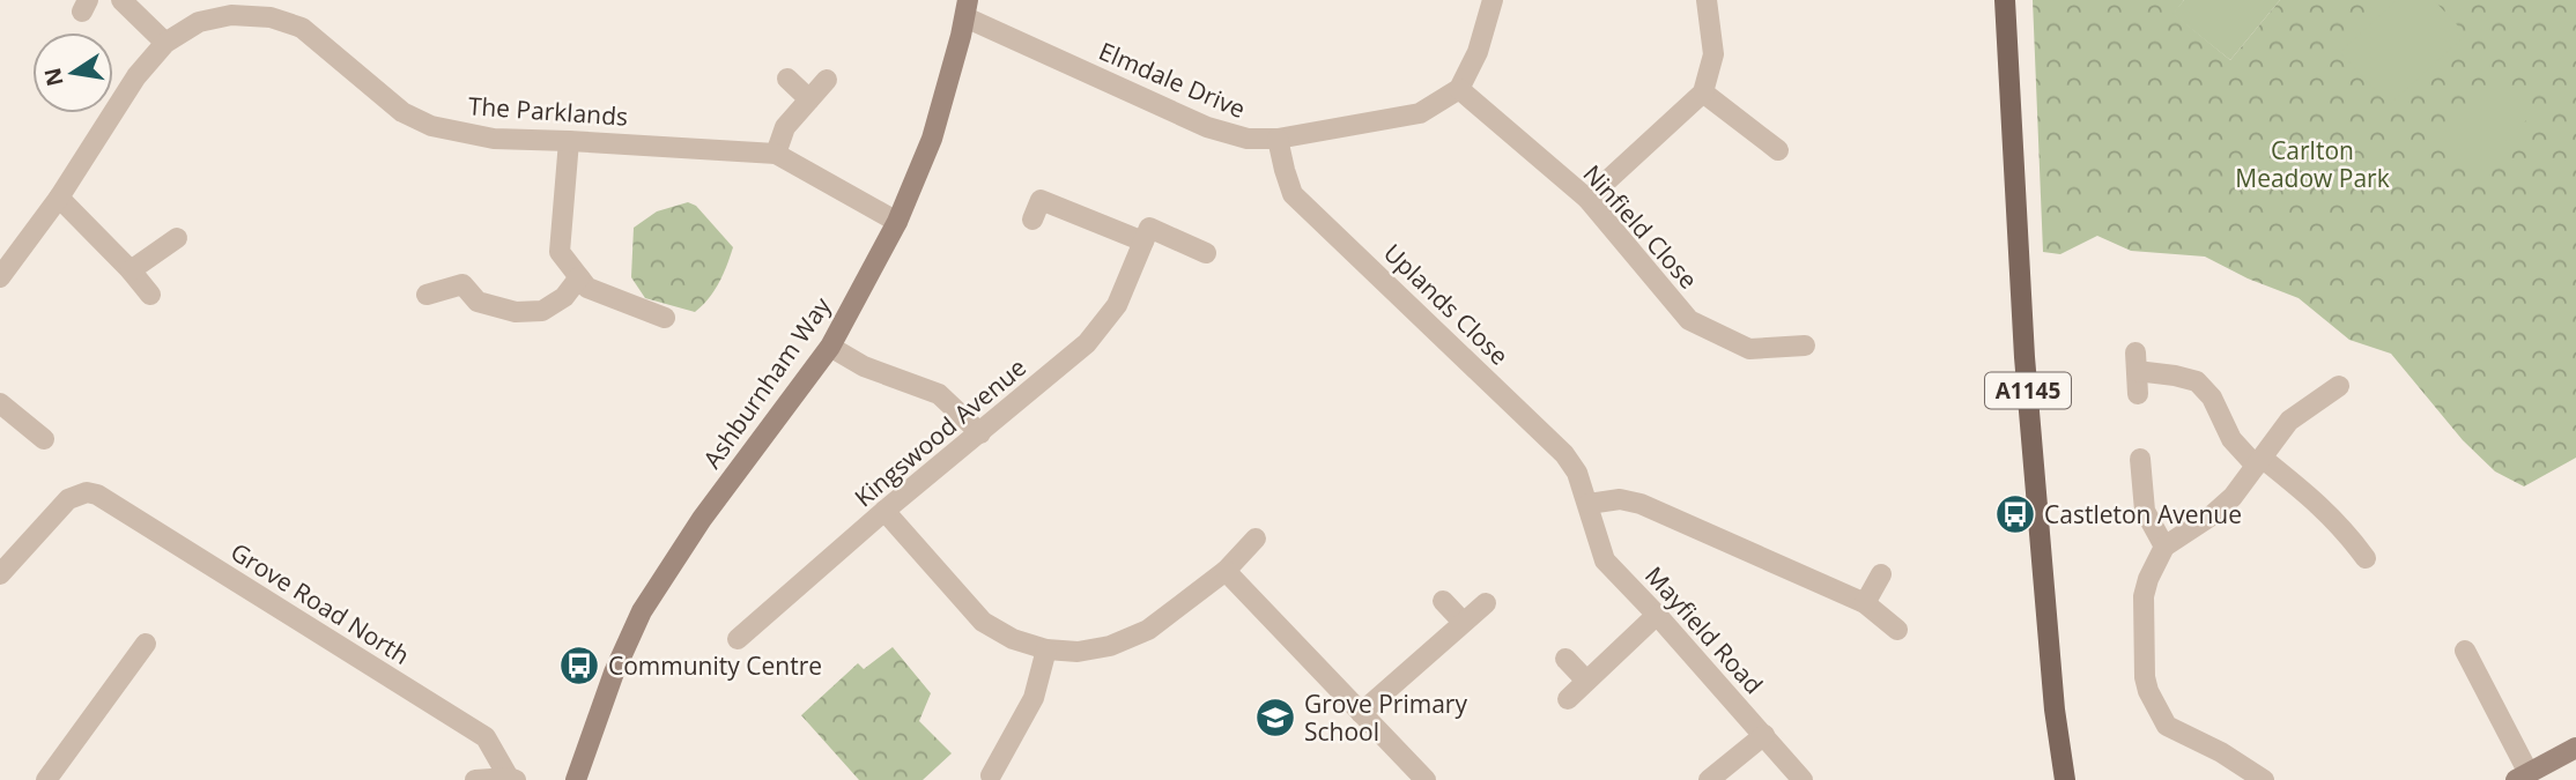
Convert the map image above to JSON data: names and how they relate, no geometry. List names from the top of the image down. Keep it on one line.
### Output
{"streets":{"main road":["A1145"],"street":["Elmdale Drive","The Parklands","Ninfield Close","Uplands Close","Ashburnham Way","Kingswood Avenue","Grove Road North","Mayfield Road"]},"crossings":[["Elmdale Drive","Ninfield Close"],["Elmdale Drive","Uplands Close"],["Elmdale Drive","Ashburnham Way"],["The Parklands","Ashburnham Way"],["Uplands Close","Mayfield Road"]],"parks":["Carlton Meadow Park"],"places":{"bus stop":["Castleton Avenue","Community Centre"],"school or university":["Grove Primary School"]},"north":"left"}
